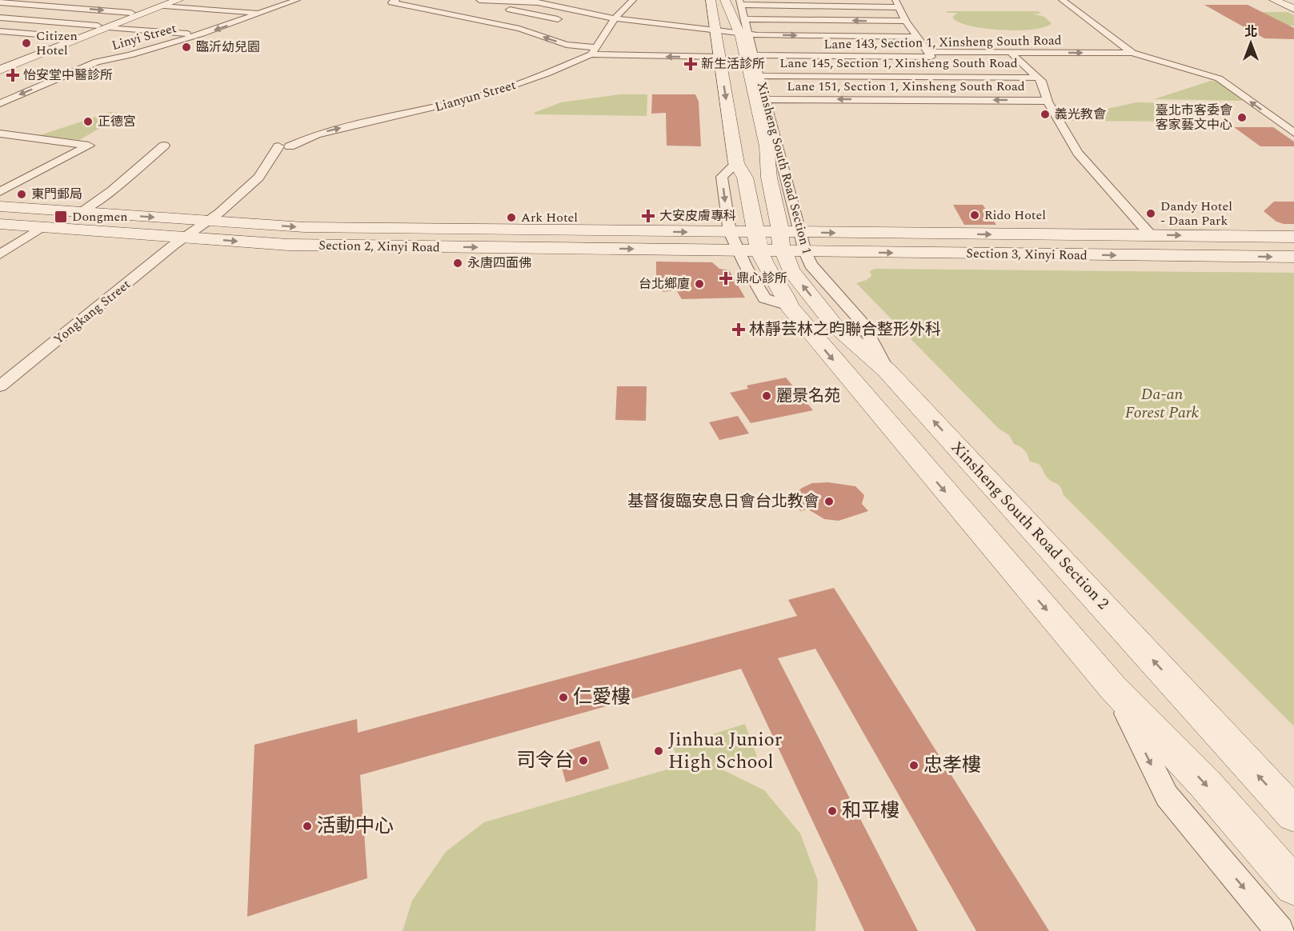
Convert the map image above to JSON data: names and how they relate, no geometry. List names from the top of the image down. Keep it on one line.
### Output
{"streets":{"main road":["Xinsheng South Road Section 1","Section 2, Xinyi Road","Section 3, Xinyi Road","Xinsheng South Road Section 2"],"street":["Linyi Street","Lane 143, Section 1, Xinsheng South Road","Lane 145, Section 1, Xinsheng South Road","Lane 151, Section 1, Xinsheng South Road","Lianyun Street","Yongkang Street"]},"crossings":[["Lane 143, Section 1, Xinsheng South Road","Lane 145, Section 1, Xinsheng South Road"],["Lane 143, Section 1, Xinsheng South Road","Lane 151, Section 1, Xinsheng South Road"],["Lane 143, Section 1, Xinsheng South Road","Xinsheng South Road Section 1"],["Lane 145, Section 1, Xinsheng South Road","Lane 151, Section 1, Xinsheng South Road"],["Lane 145, Section 1, Xinsheng South Road","Xinsheng South Road Section 1"],["Lane 151, Section 1, Xinsheng South Road","Xinsheng South Road Section 1"],["Lianyun Street","Section 2, Xinyi Road"],["Lianyun Street","Yongkang Street"],["Xinsheng South Road Section 1","Section 2, Xinyi Road"],["Xinsheng South Road Section 1","Section 3, Xinyi Road"],["Xinsheng South Road Section 1","Xinsheng South Road Section 2"],["Section 2, Xinyi Road","Section 3, Xinyi Road"],["Section 2, Xinyi Road","Yongkang Street"],["Section 2, Xinyi Road","Xinsheng South Road Section 2"],["Section 3, Xinyi Road","Xinsheng South Road Section 2"]],"one_way":["Lianyun Street","Section 2, Xinyi Road","Section 3, Xinyi Road"],"parks":["Da-an Forest Park"],"places":{"other":["Citizen Hotel","臨沂幼兒園","義光教會","臺北市客委會 客家藝文中心","正德宮","東門郵局","Dandy Hotel - Daan Park","Rido Hotel","Ark Hotel","永唐四面佛","台北鄉廈","麗景名苑","基督復臨安息日會台北教會","仁愛樓","Jinhua Junior High School","司令台","忠孝樓","和平樓","活動中心"],"health":["新生活診所","怡安堂中醫診所","大安皮膚專科","鼎心診所","林靜芸林之昀聯合整形外科"],"transit":["Dongmen"]},"north":"top"}
